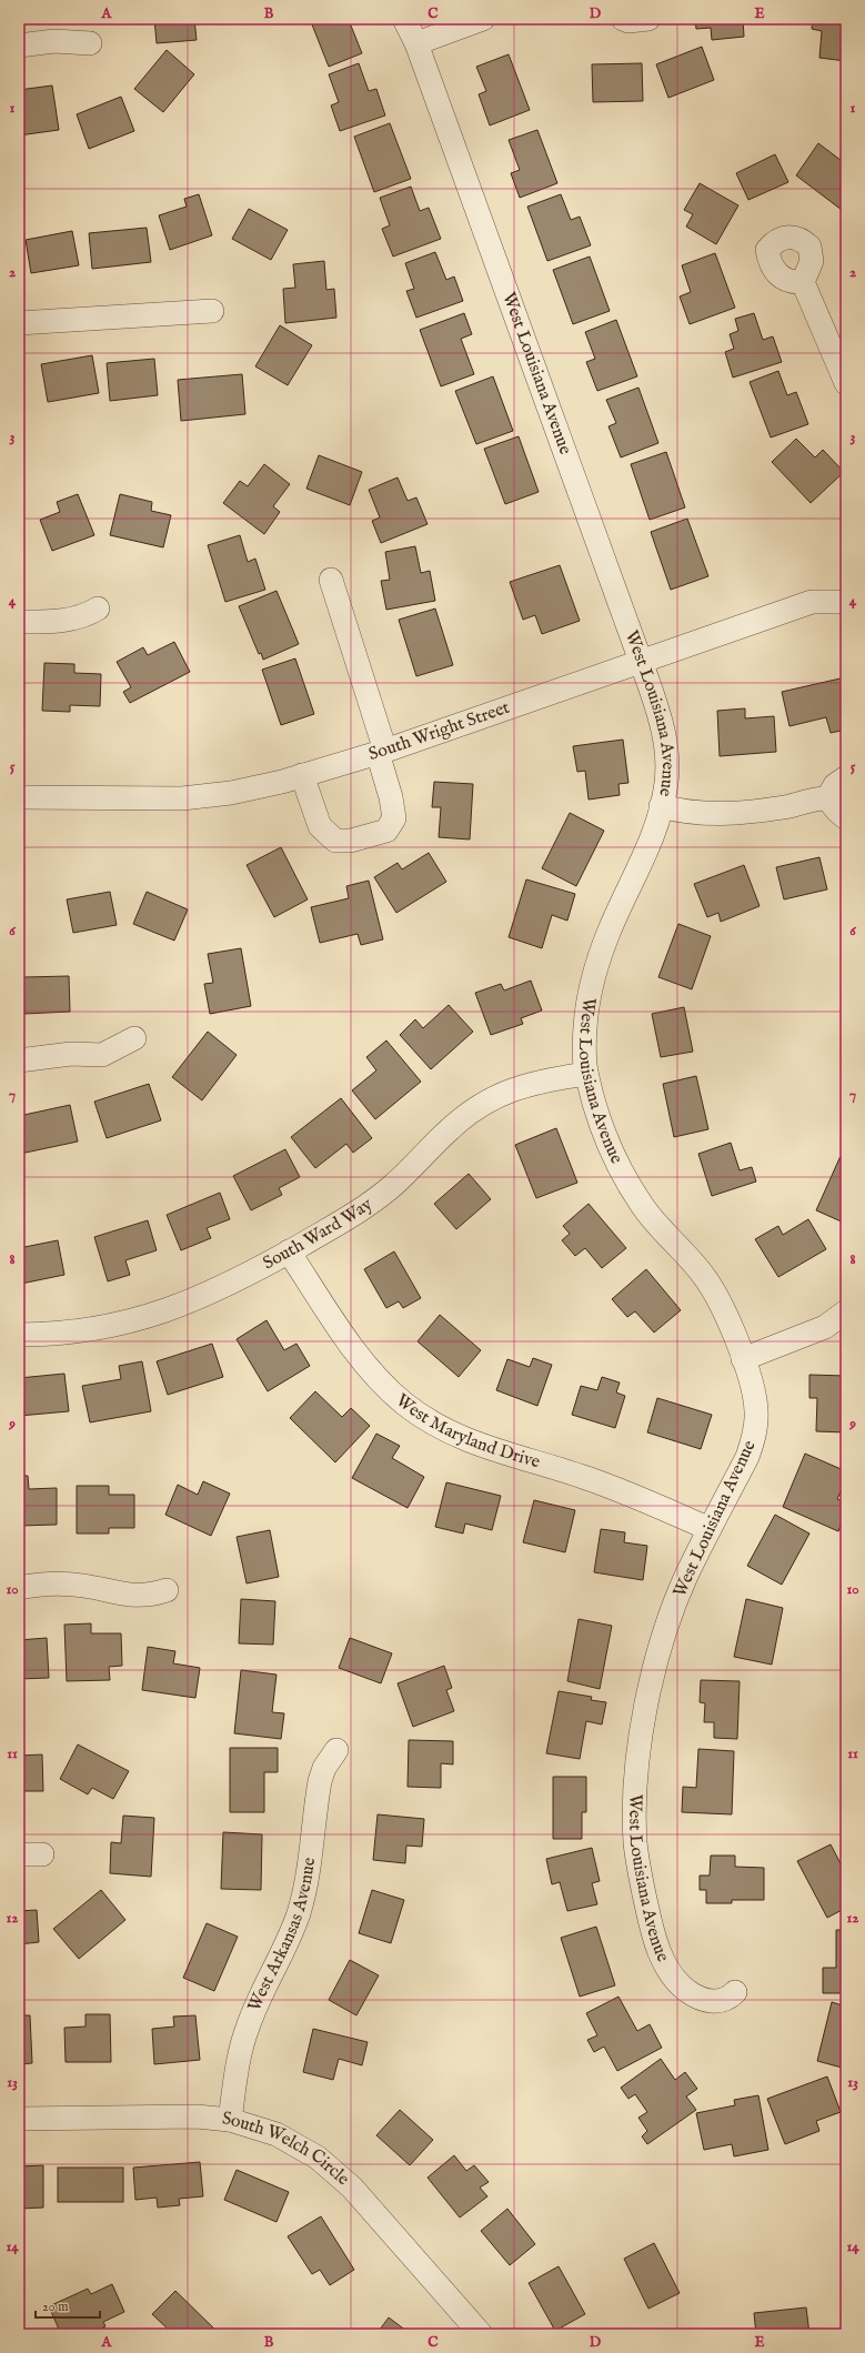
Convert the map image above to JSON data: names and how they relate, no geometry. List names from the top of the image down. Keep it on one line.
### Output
{"streets":{"street":["West Louisiana Avenue","South Wright Street","South Ward Way","West Maryland Drive","West Arkansas Avenue","South Welch Circle"]},"crossings":[["West Louisiana Avenue","South Wright Street"],["West Louisiana Avenue","South Ward Way"],["West Louisiana Avenue","West Maryland Drive"],["South Ward Way","West Maryland Drive"],["West Arkansas Avenue","South Welch Circle"]],"scale_bar":"20 m","grid":{"columns":["A","B","C","D","E"],"rows":["1","2","3","4","5","6","7","8","9","10","11","12","13","14"]}}
